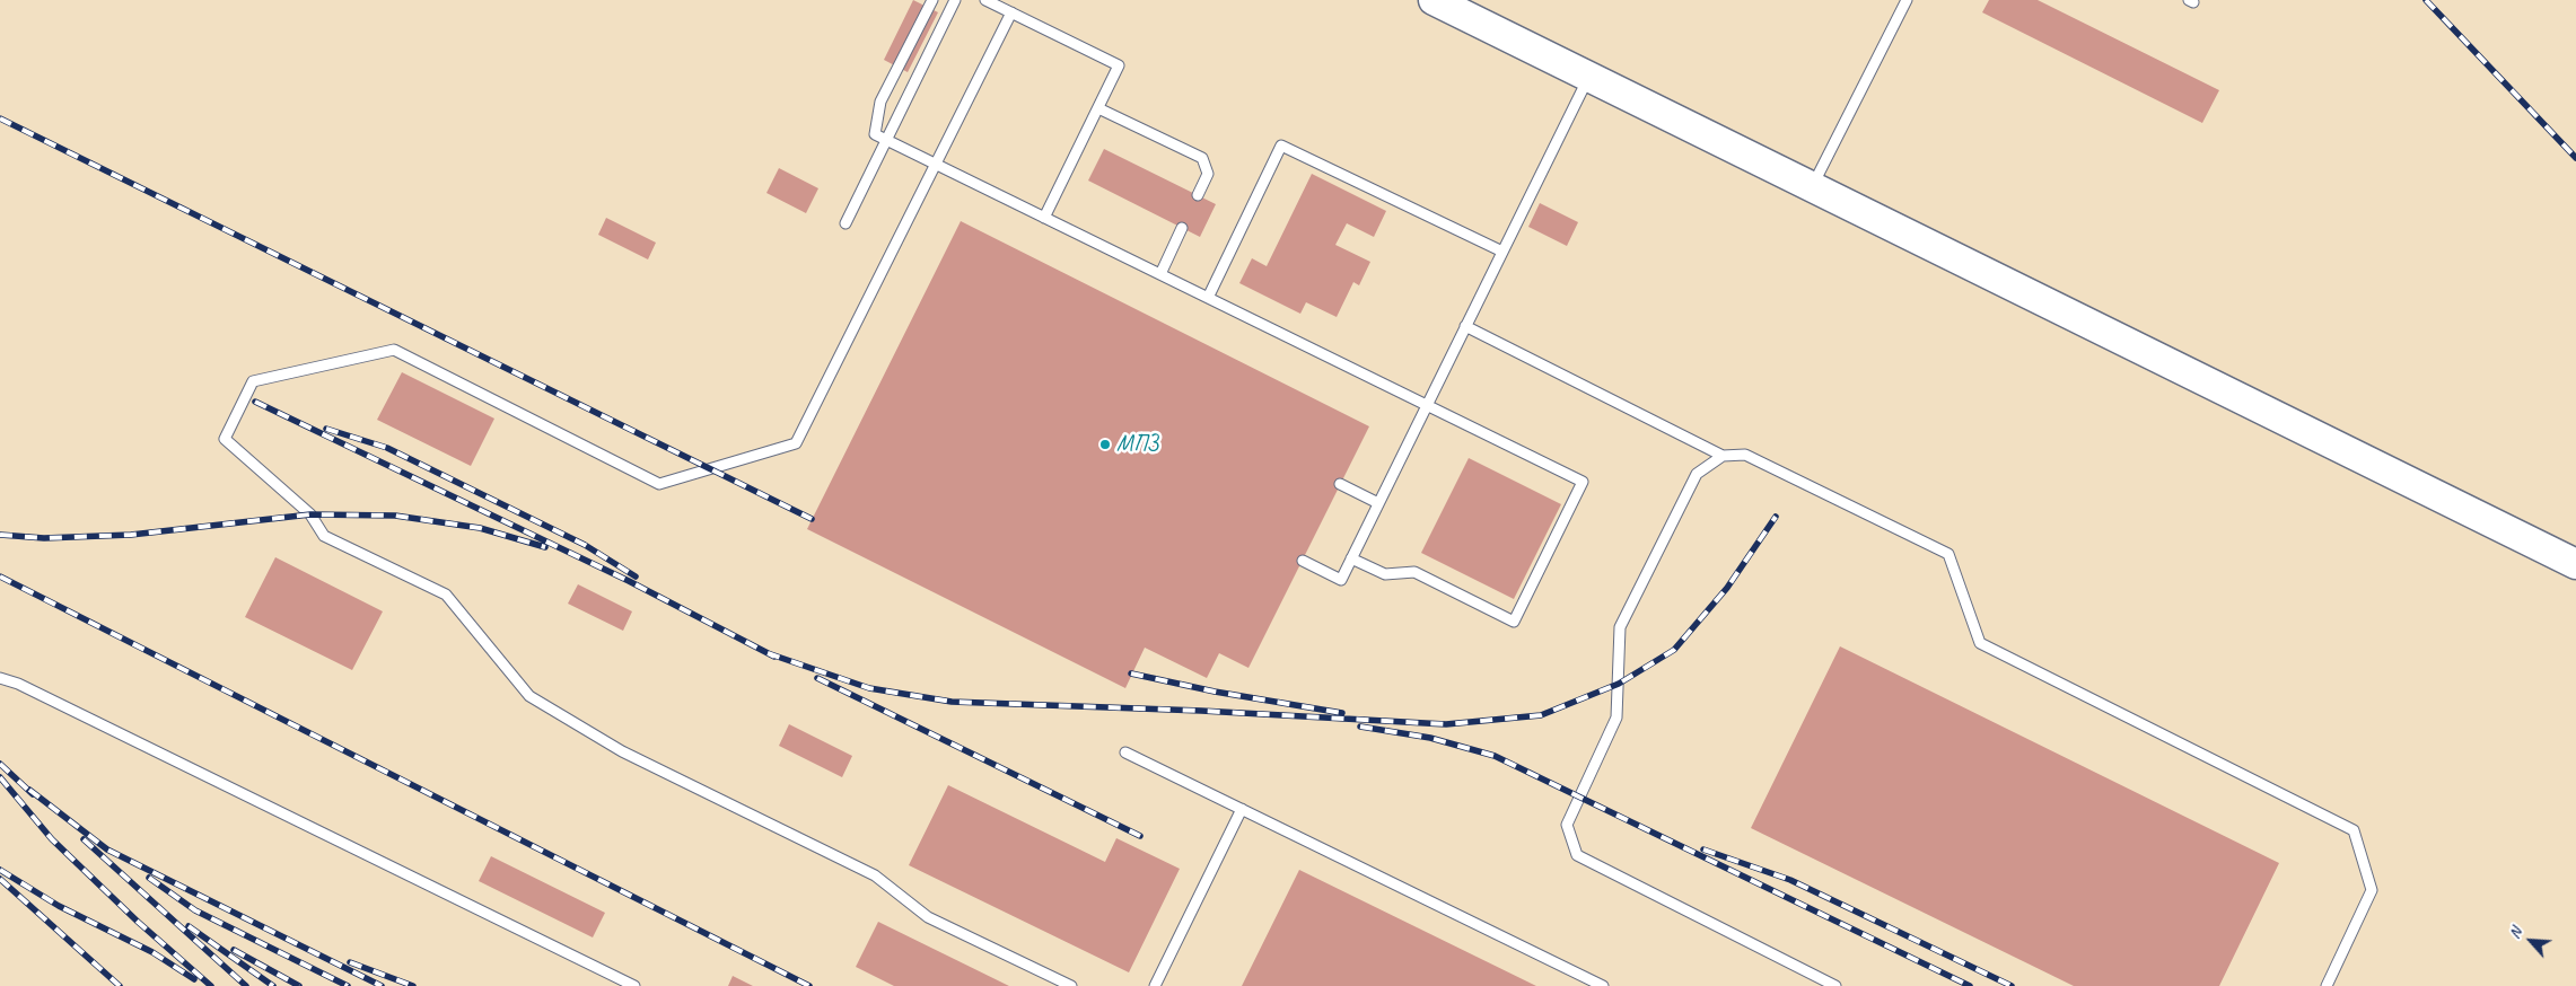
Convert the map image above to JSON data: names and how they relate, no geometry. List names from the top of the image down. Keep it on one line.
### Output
{"places":["МПЗ"],"north":"top left"}
